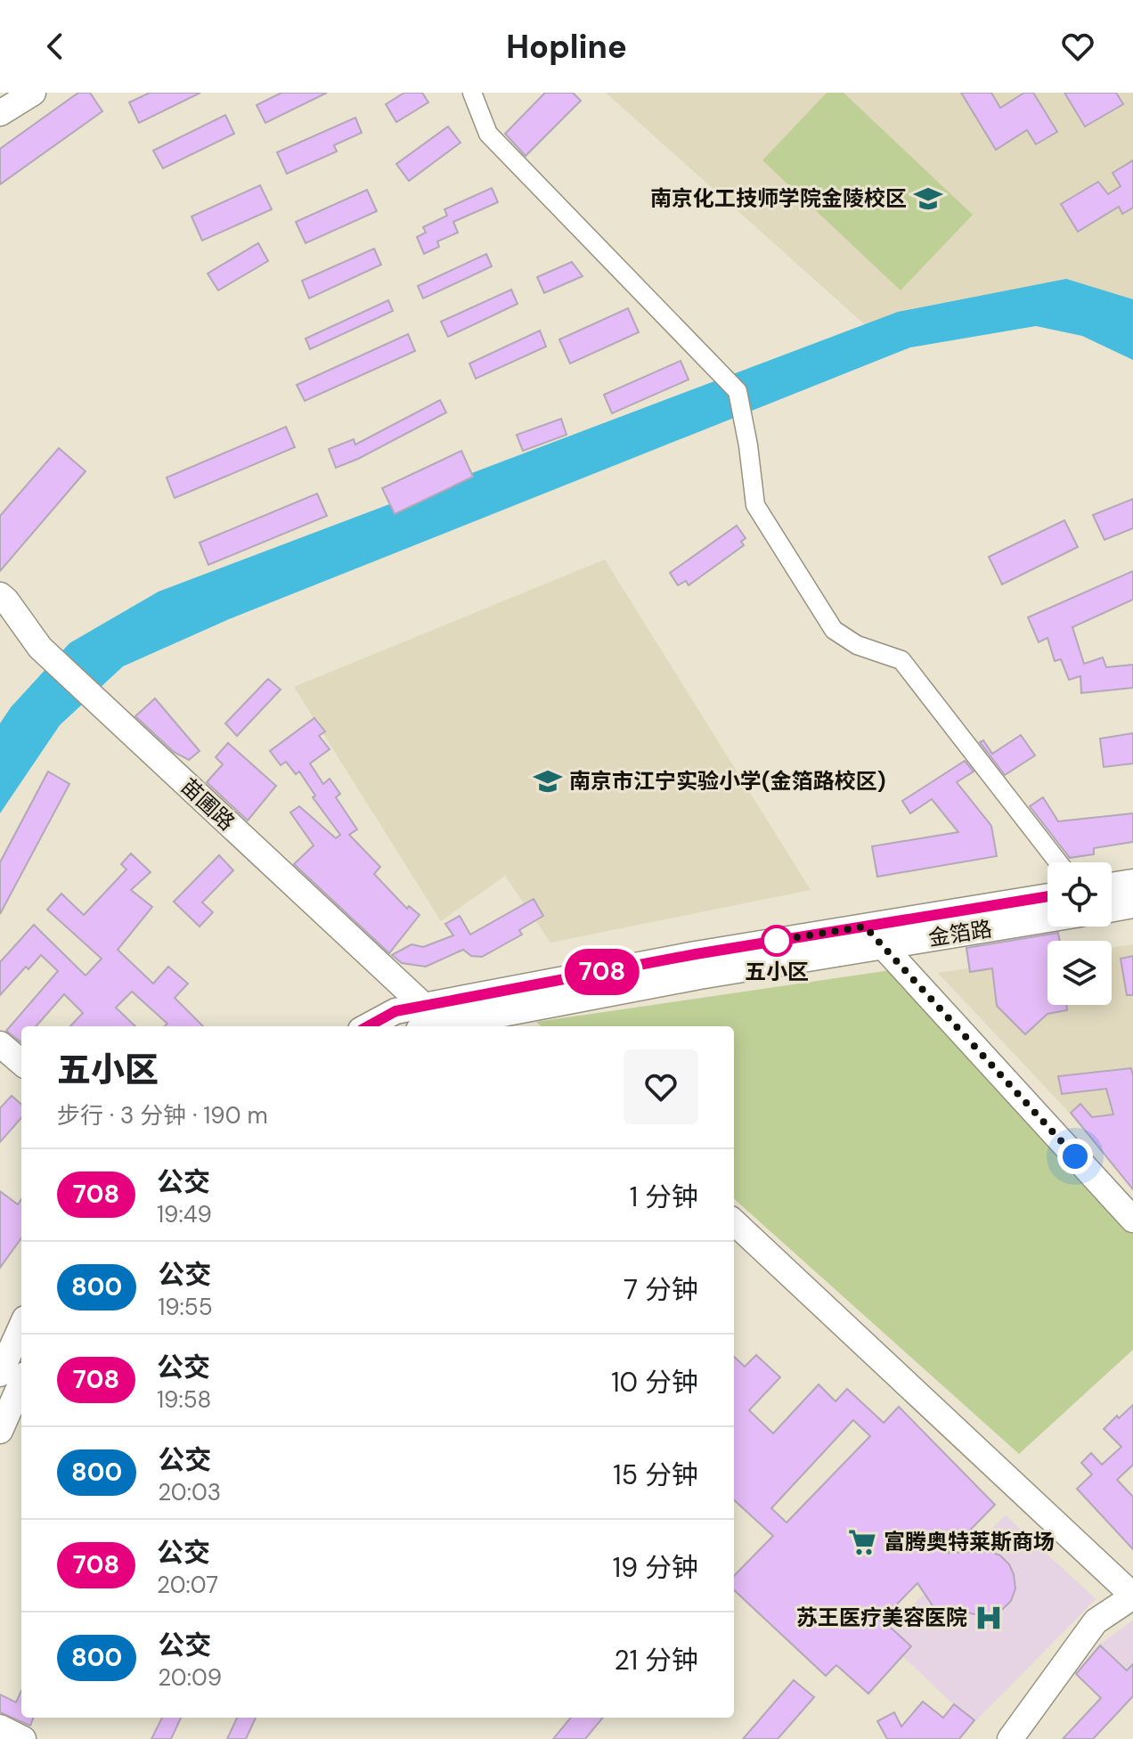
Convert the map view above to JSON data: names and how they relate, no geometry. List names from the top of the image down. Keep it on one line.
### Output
{"streets":{"street":["苗圃路","金箔路"]},"crossings":[["苗圃路","金箔路"]],"places":{"school or university":["南京化工技师学院金陵校区","南京市江宁实验小学(金箔路校区)"],"other":["五小区"],"supermarket":["富腾奥特莱斯商场"],"hospital":["苏王医疗美容医院"]},"lines":["bus line 708"],"page":{"header":"Hopline","on_map":"708","heading":["五小区","步行 · 3 分钟 · 190 m"],"list":[{"mark":"708","name":"公交","note":"19:49","value":"1 分钟"},{"mark":"800","name":"公交","note":"19:55","value":"7 分钟"},{"mark":"708","name":"公交","note":"19:58","value":"10 分钟"},{"mark":"800","name":"公交","note":"20:03","value":"15 分钟"},{"mark":"708","name":"公交","note":"20:07","value":"19 分钟"},{"mark":"800","name":"公交","note":"20:09","value":"21 分钟"}]}}
